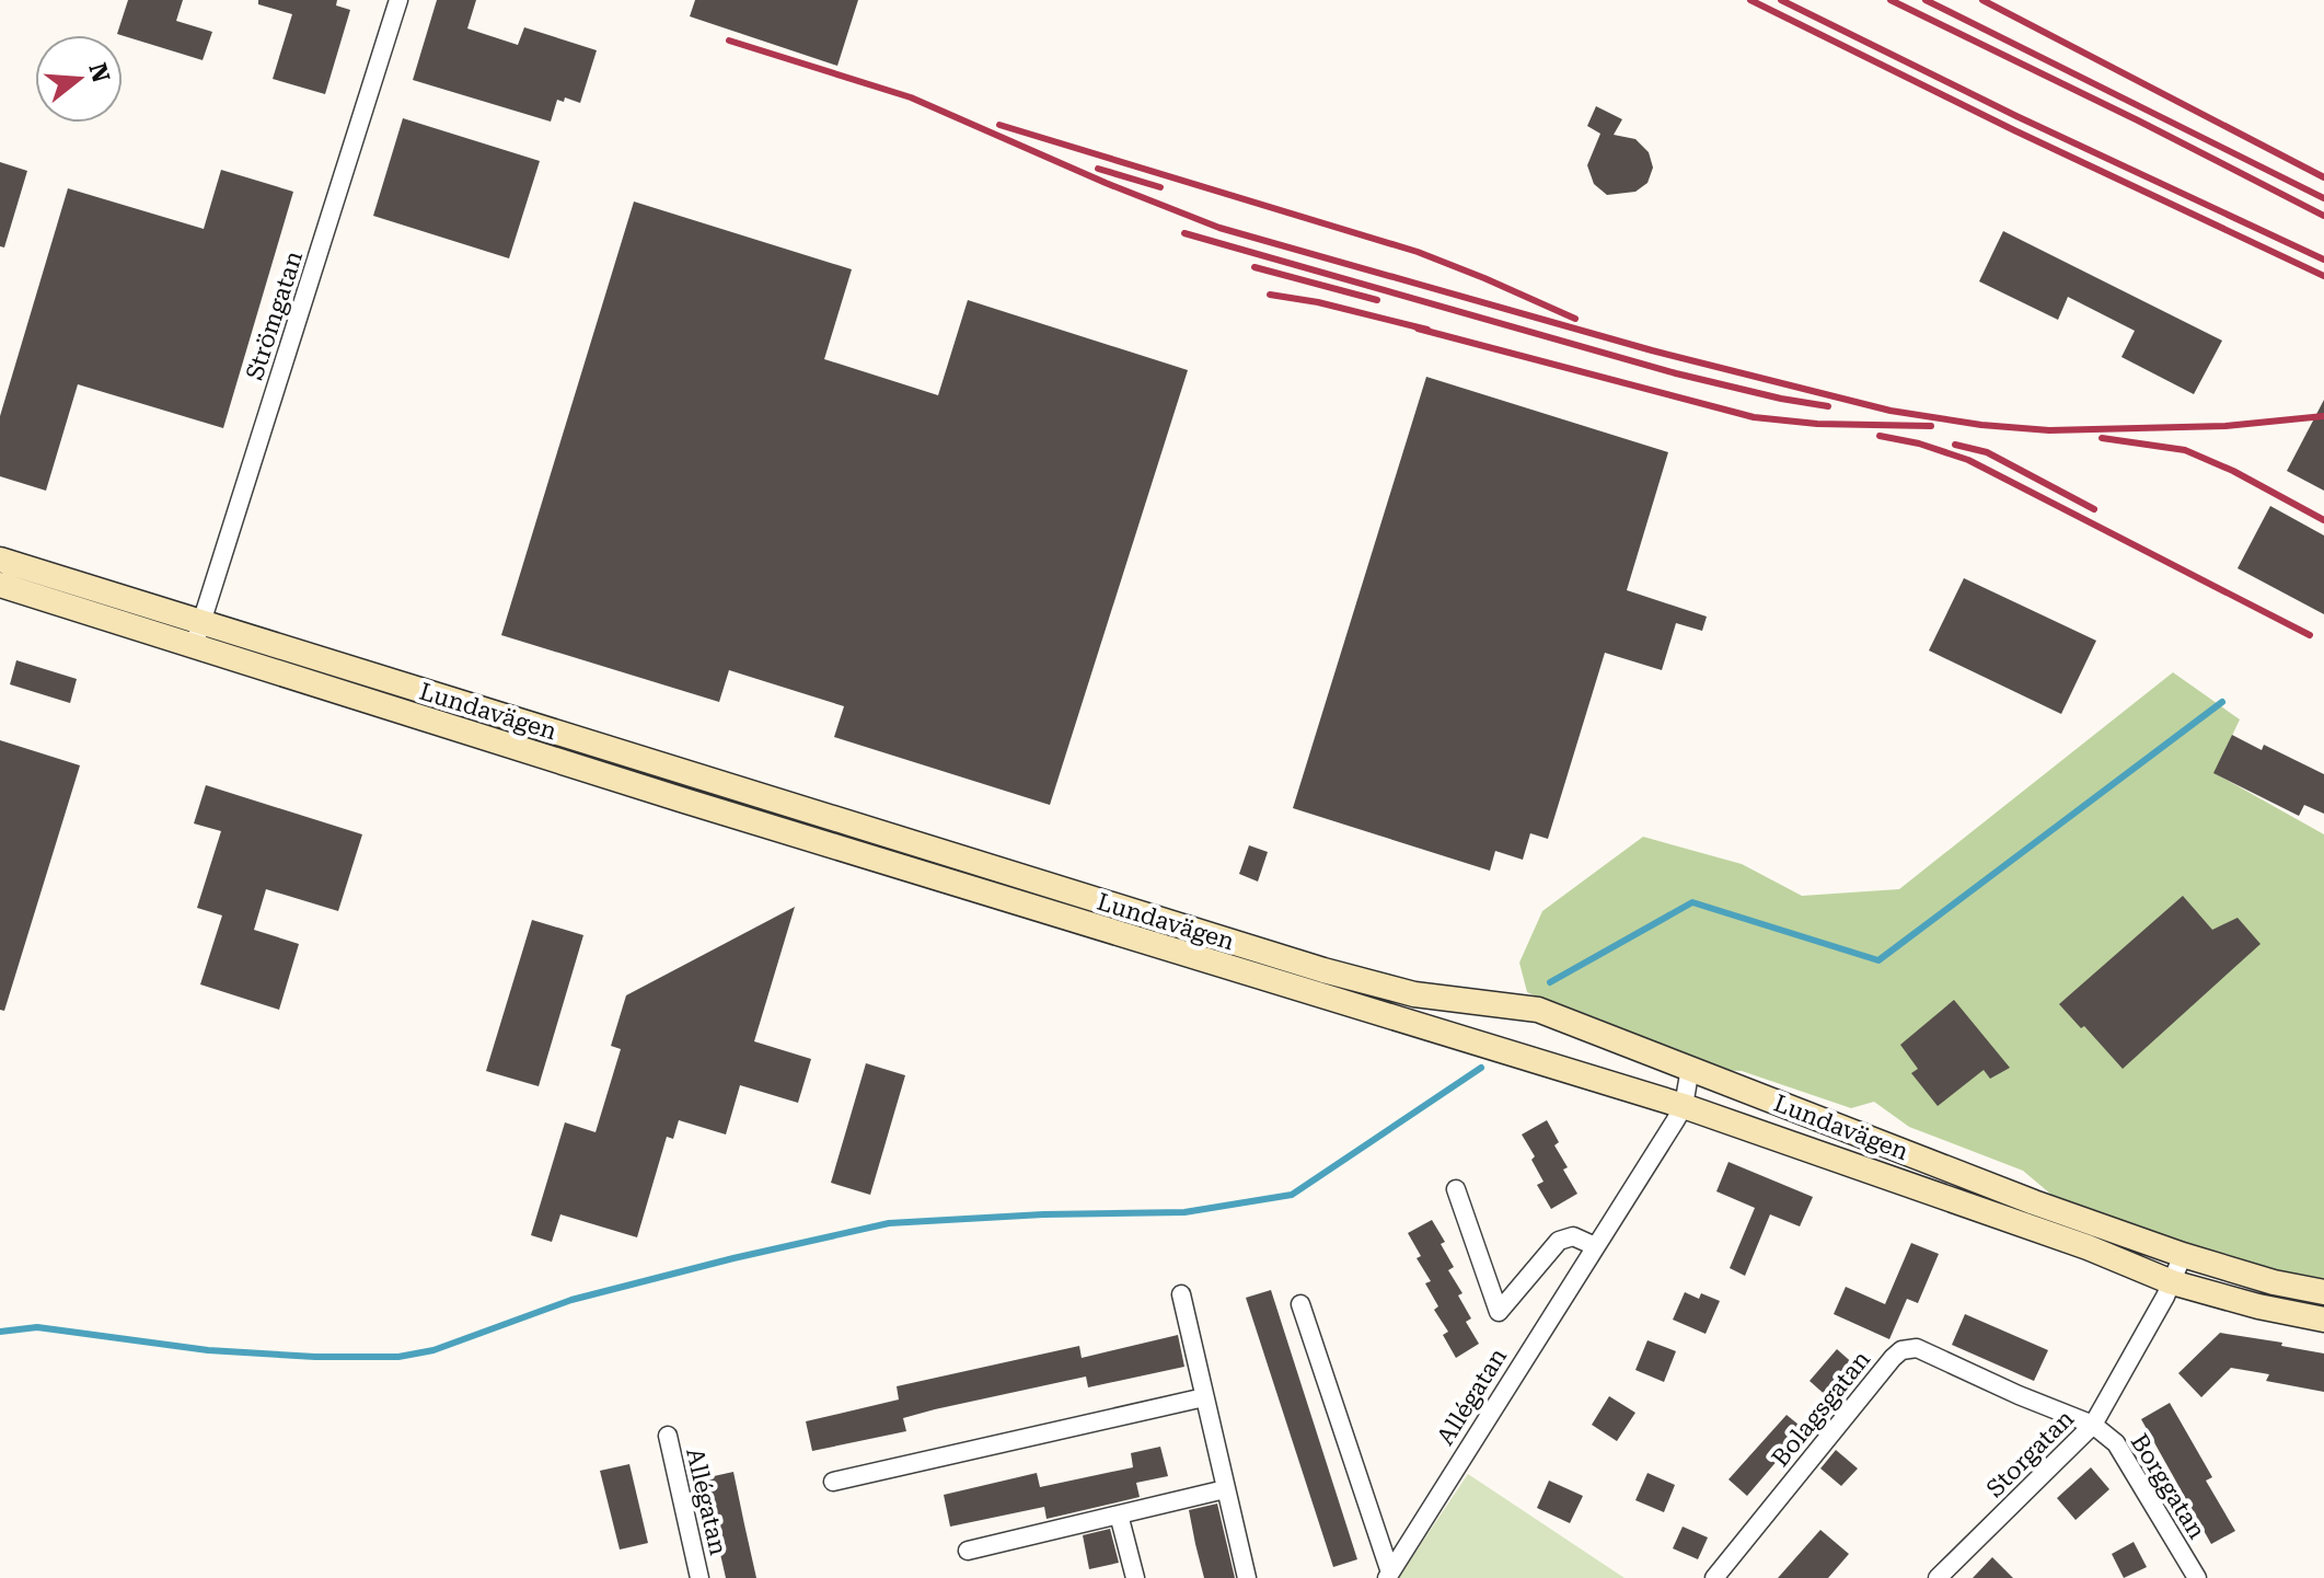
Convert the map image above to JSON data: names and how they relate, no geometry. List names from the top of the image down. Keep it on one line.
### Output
{"streets":{"main road":["Lundavägen"],"street":["Strömgatan","Allégatan","Bolagsgatan","Storgatan","Borggatan"]},"crossings":[["Strömgatan","Lundavägen"],["Lundavägen","Allégatan"],["Lundavägen","Storgatan"],["Bolagsgatan","Storgatan"],["Bolagsgatan","Borggatan"],["Storgatan","Borggatan"]],"north":"right"}
